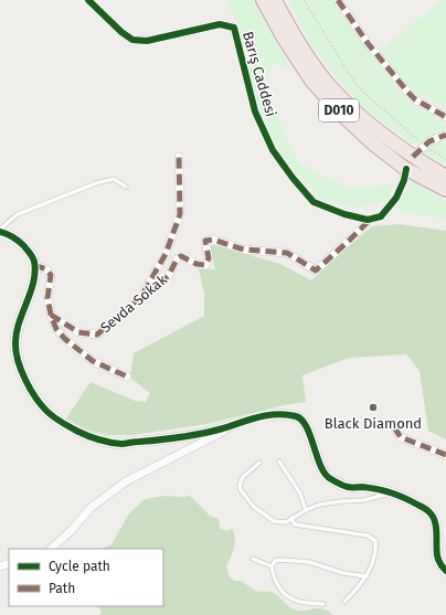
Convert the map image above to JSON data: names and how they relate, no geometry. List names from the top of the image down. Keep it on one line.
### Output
{"streets":{"highway":["D010"],"street":["Barış Caddesi","Sevda Sokak"]},"crossings":[["Barış Caddesi","Sevda Sokak"]],"places":["Black Diamond"],"legend":["Cycle path","Path"]}
